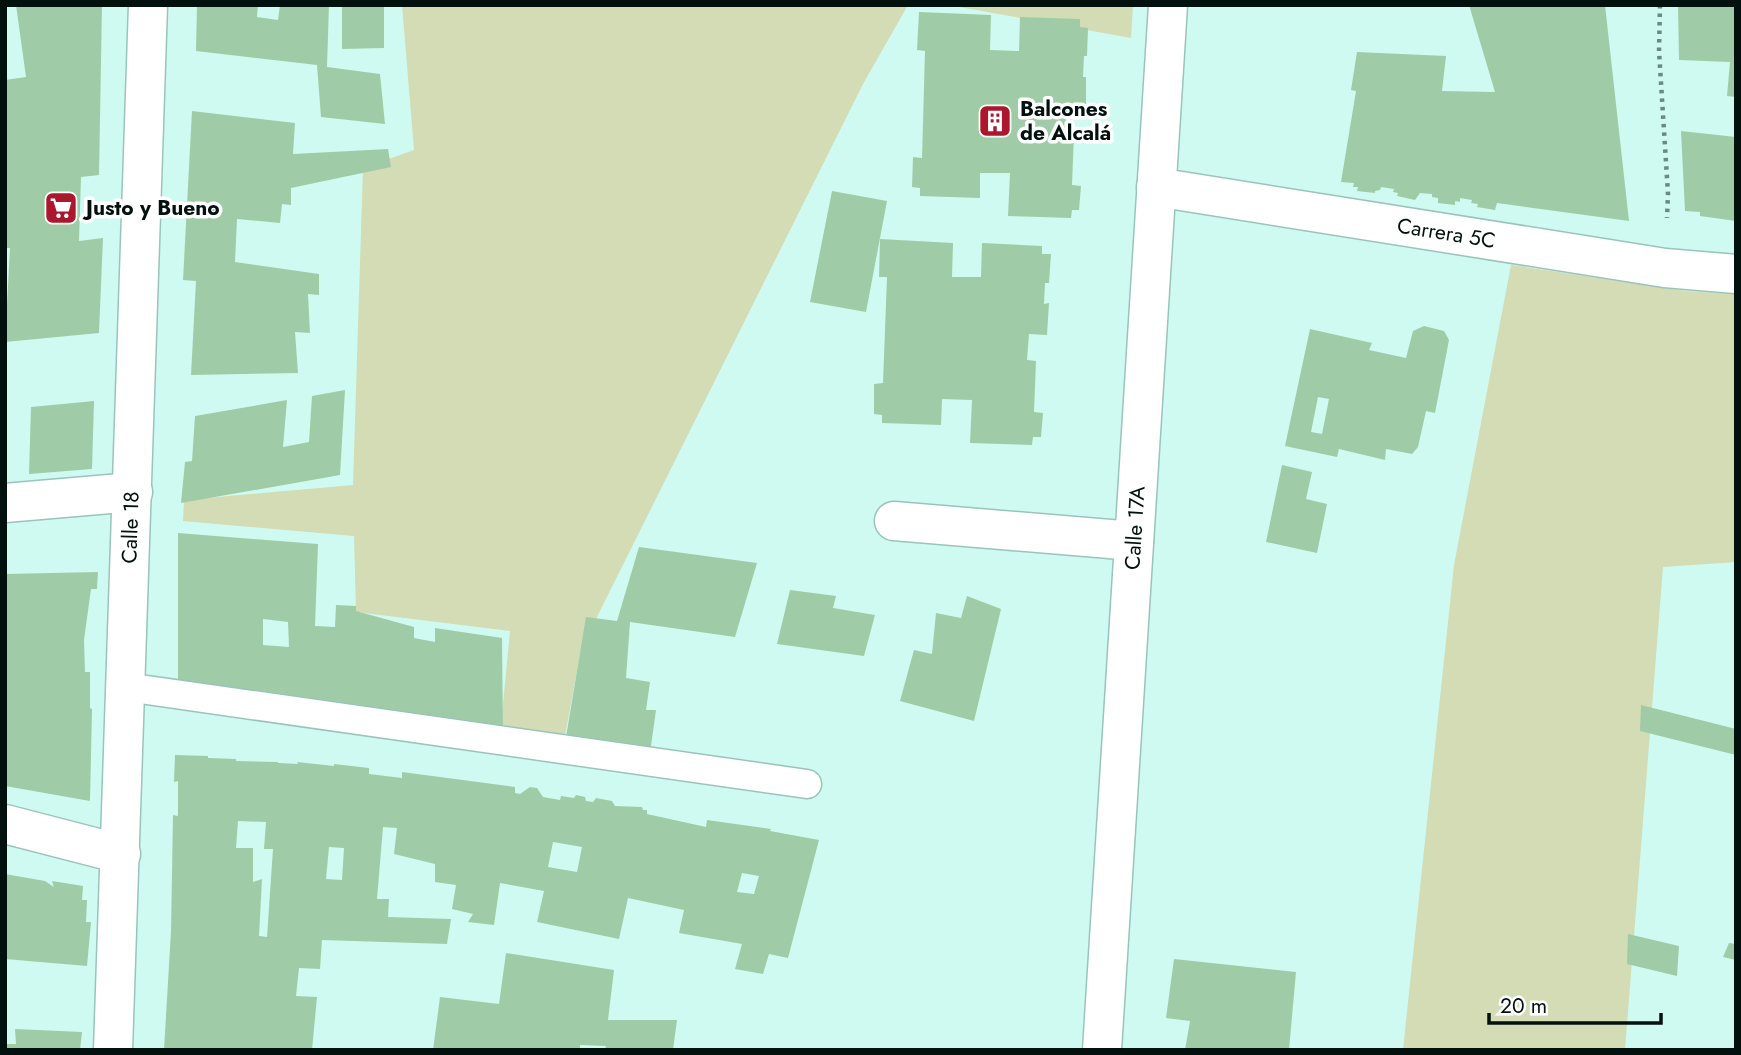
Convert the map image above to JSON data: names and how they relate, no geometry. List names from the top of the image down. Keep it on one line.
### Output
{"streets":{"street":["Carrera 5C","Calle 18","Calle 17A"]},"crossings":[["Carrera 5C","Calle 17A"]],"places":{"building":["Balcones de Alcalá"],"supermarket":["Justo y Bueno"]},"scale_bar":"20 m"}
